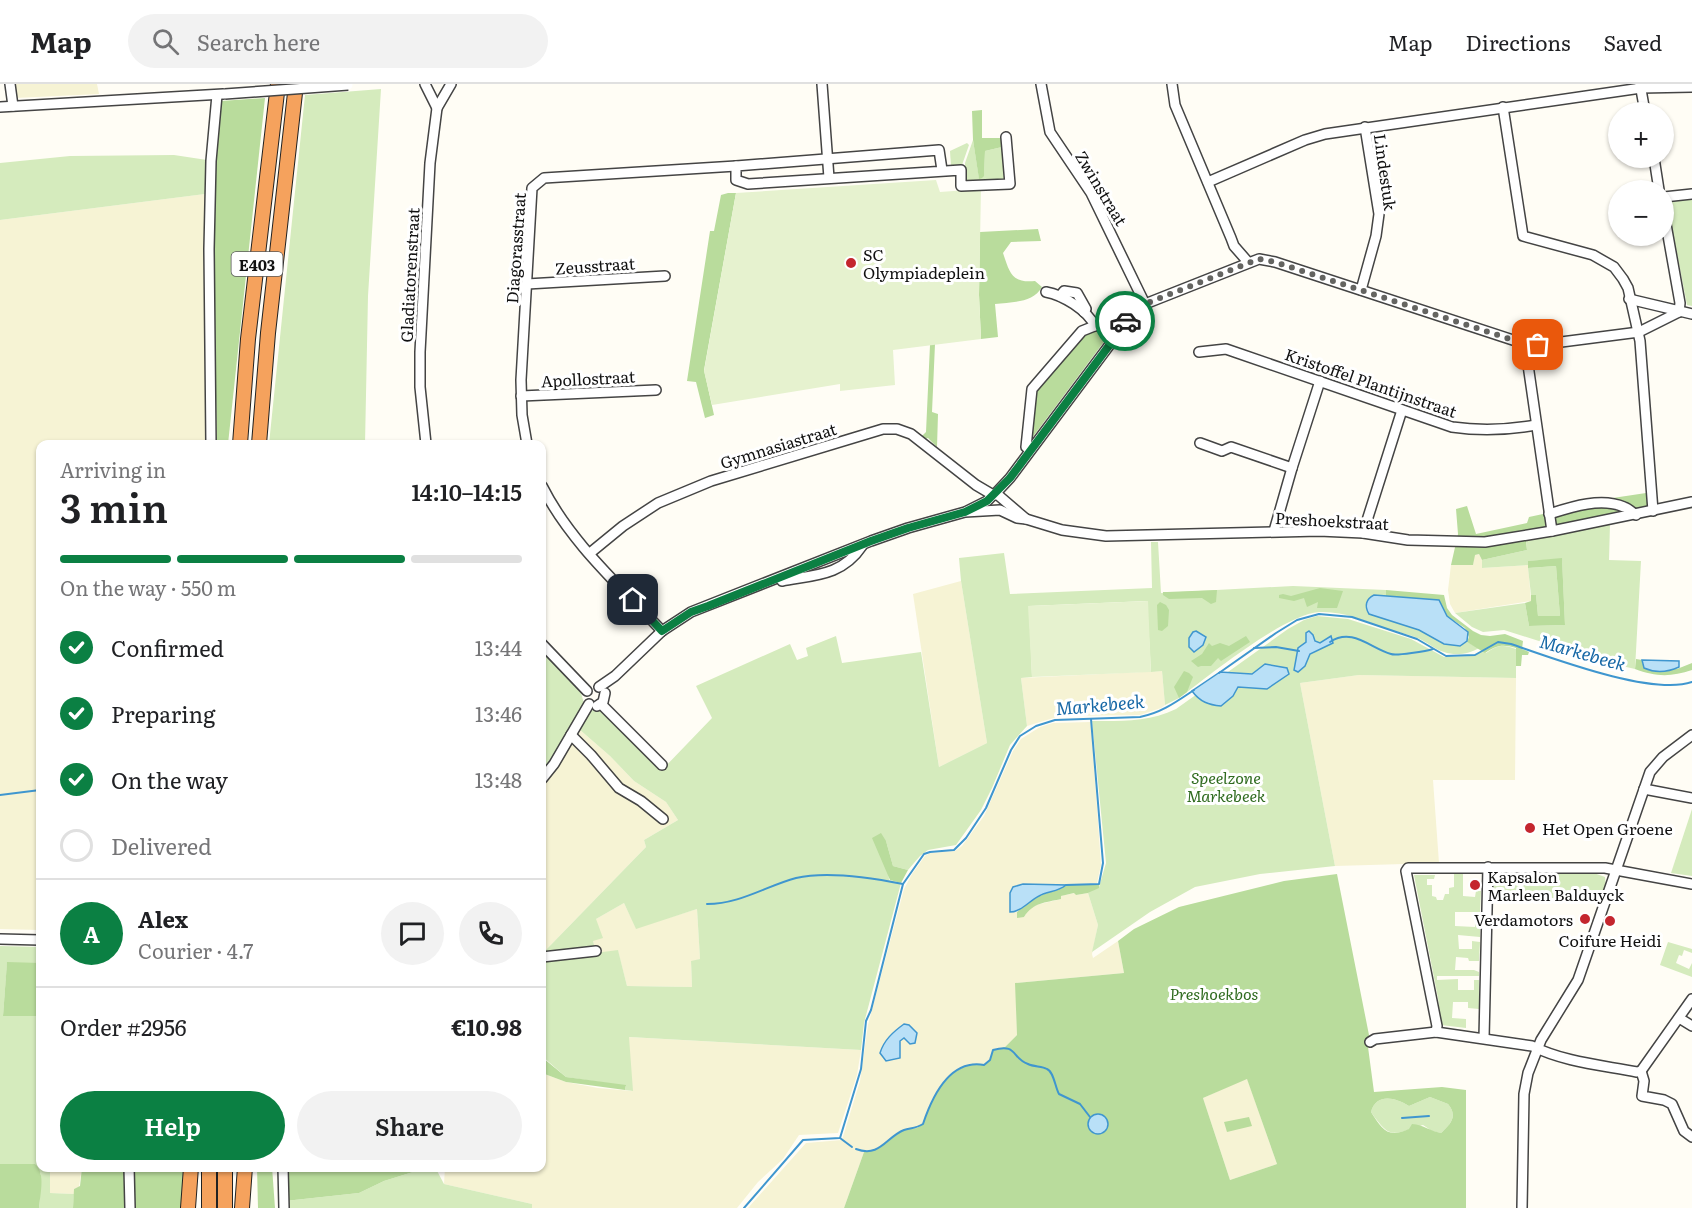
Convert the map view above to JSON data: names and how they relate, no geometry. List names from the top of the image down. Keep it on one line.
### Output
{"streets":{"highway":["E403"],"street":["Lindestuk","Zwinstraat","Diagorasstraat","Zeusstraat","Gladiatorenstraat","Apollostraat","Kristoffel Plantijnstraat","Gymnasiastraat","Preshoekstraat"]},"crossings":[["Diagorasstraat","Zeusstraat"],["Diagorasstraat","Apollostraat"],["Gymnasiastraat","Preshoekstraat"]],"water":["Markebeek"],"parks":["Speelzone Markebeek","Preshoekbos"],"places":["SC Olympiadeplein","Het Open Groene","Kapsalon Marleen Balduyck","Verdamotors","Coifure Heidi"],"page":{"header":"Map","search":"Search here","nav":["Map","Directions","Saved"],"map_buttons":["+","−"],"heading":["3 min","Arriving in","14:10–14:15"],"panel":["Alex","Courier · 4.7","Order #2956","€10.98"],"bar":"On the way · 550 m","list":[["Confirmed","13:44"],["Preparing","13:46"],["On the way","13:48"],"Delivered"],"round":"A","buttons":["Help","Share"]}}
